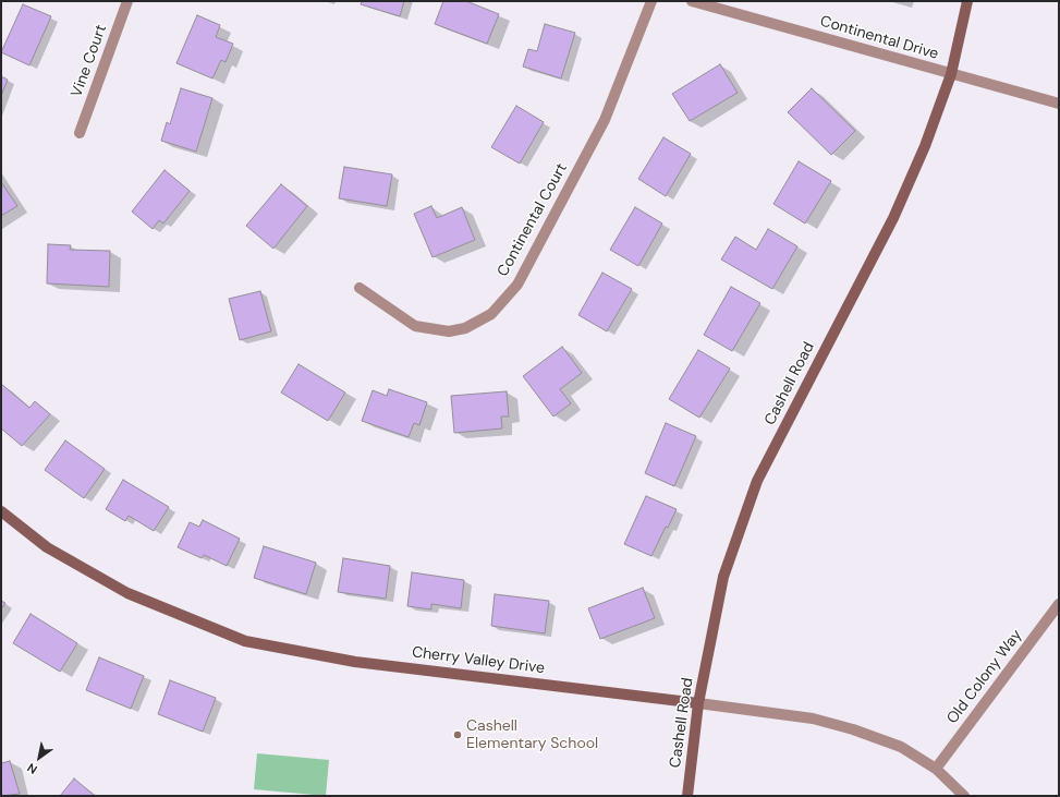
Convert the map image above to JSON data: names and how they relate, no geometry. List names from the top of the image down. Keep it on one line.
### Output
{"streets":{"street":["Continental Drive","Vine Court","Continental Court","Cashell Road","Cherry Valley Drive","Old Colony Way"]},"crossings":[["Continental Drive","Cashell Road"],["Cashell Road","Cherry Valley Drive"],["Cherry Valley Drive","Old Colony Way"]],"places":["Cashell Elementary School"],"north":"bottom left"}
